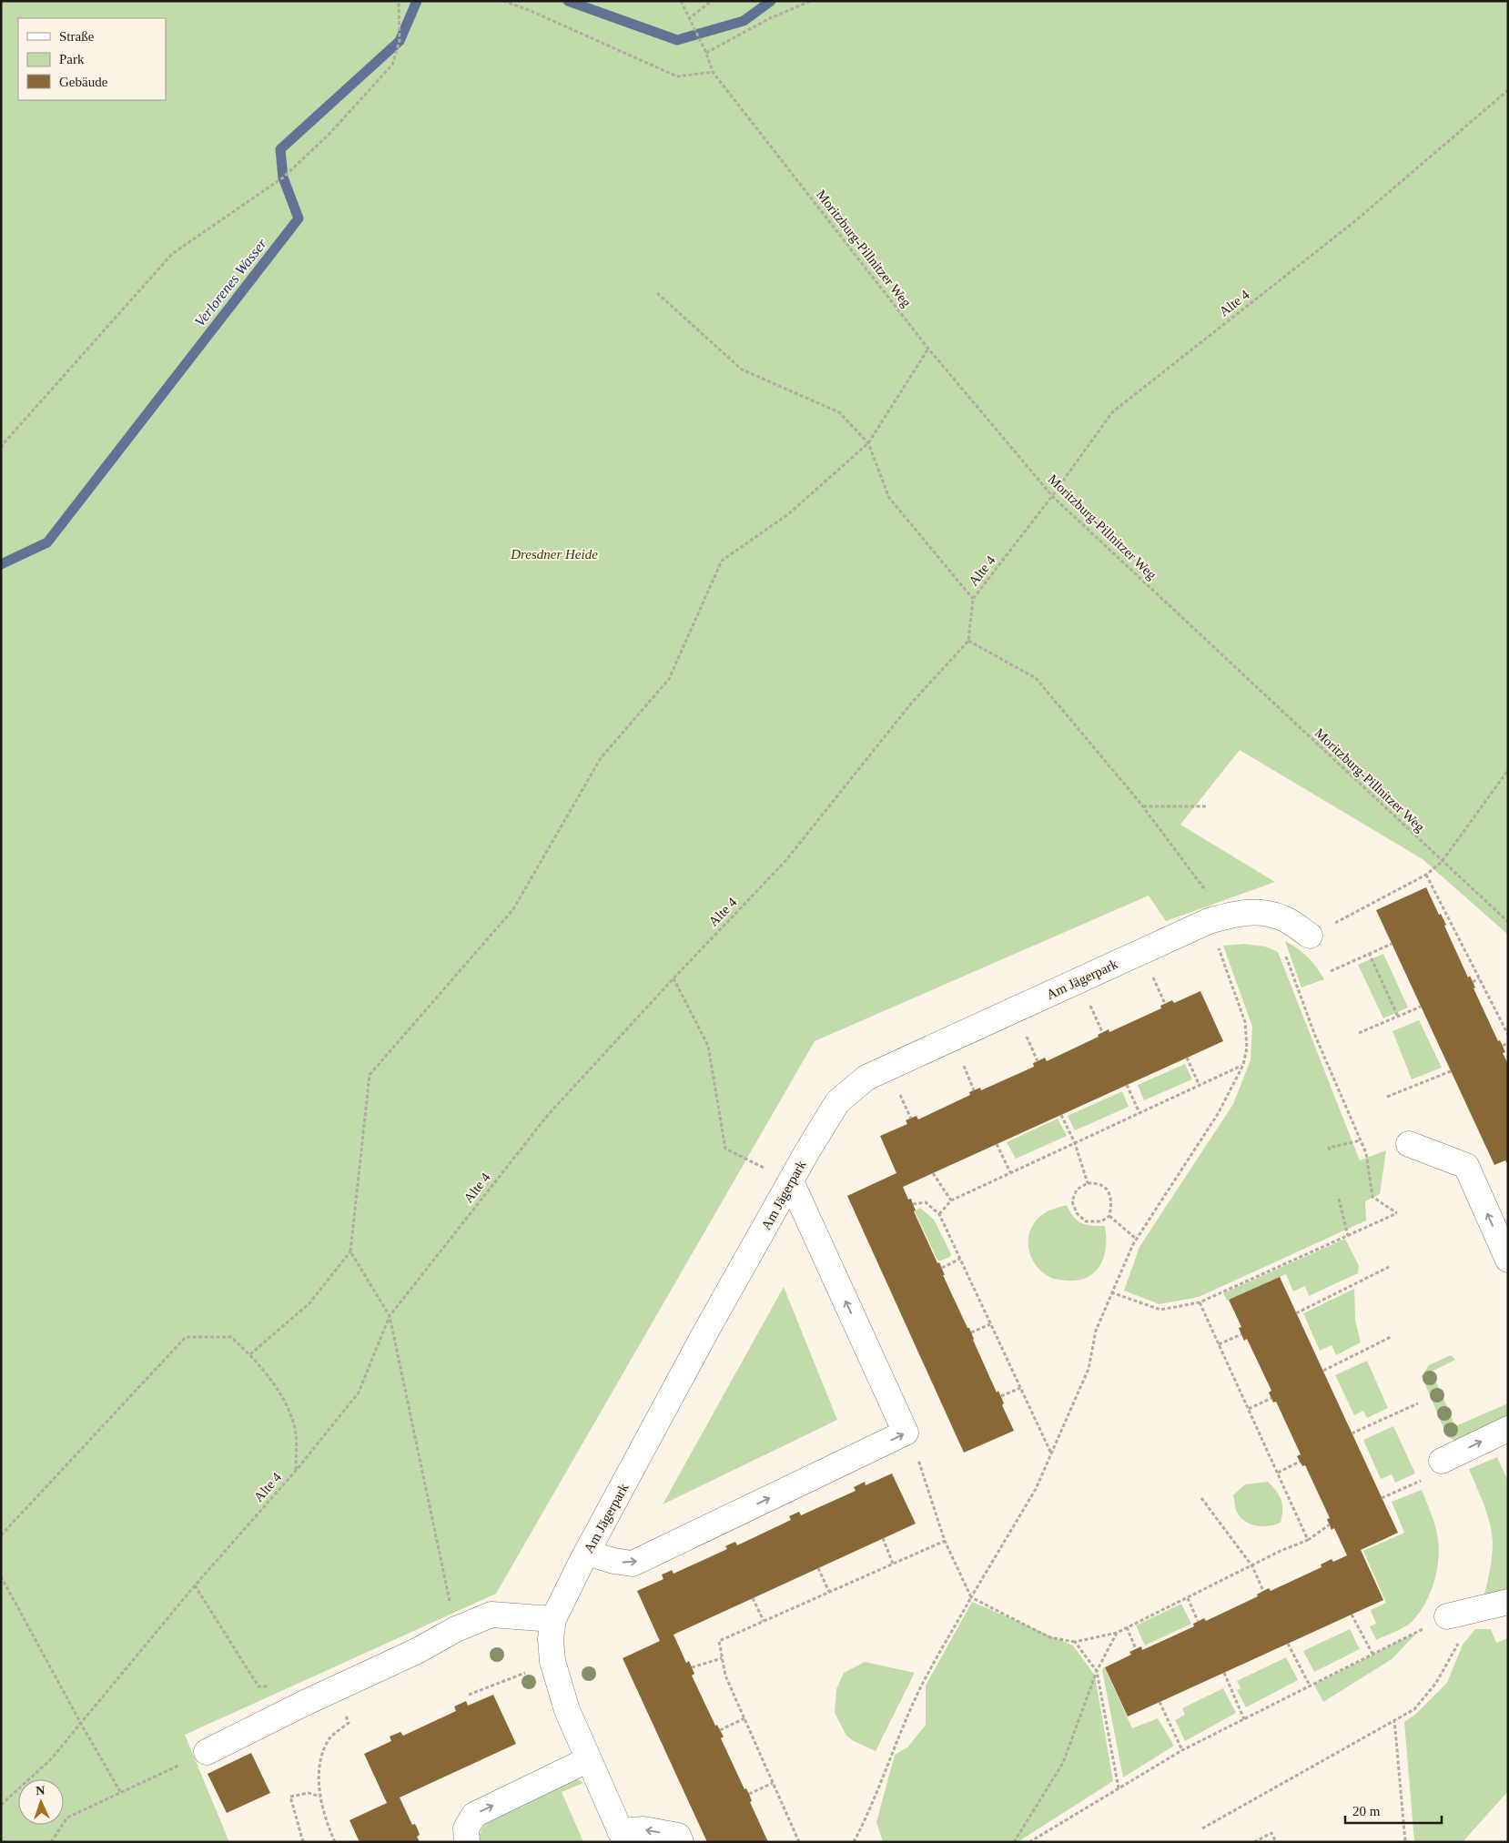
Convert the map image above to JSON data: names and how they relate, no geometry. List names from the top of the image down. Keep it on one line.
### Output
{"streets":{"street":["Am Jägerpark"],"path":["Moritzburg-Pillnitzer Weg","Alte 4"]},"crossings":[["Moritzburg-Pillnitzer Weg","Alte 4"]],"water":["Verlorenes Wasser"],"parks":["Dresdner Heide"],"legend":["Straße","Park","Gebäude"],"scale_bar":"20 m","north":"top"}
